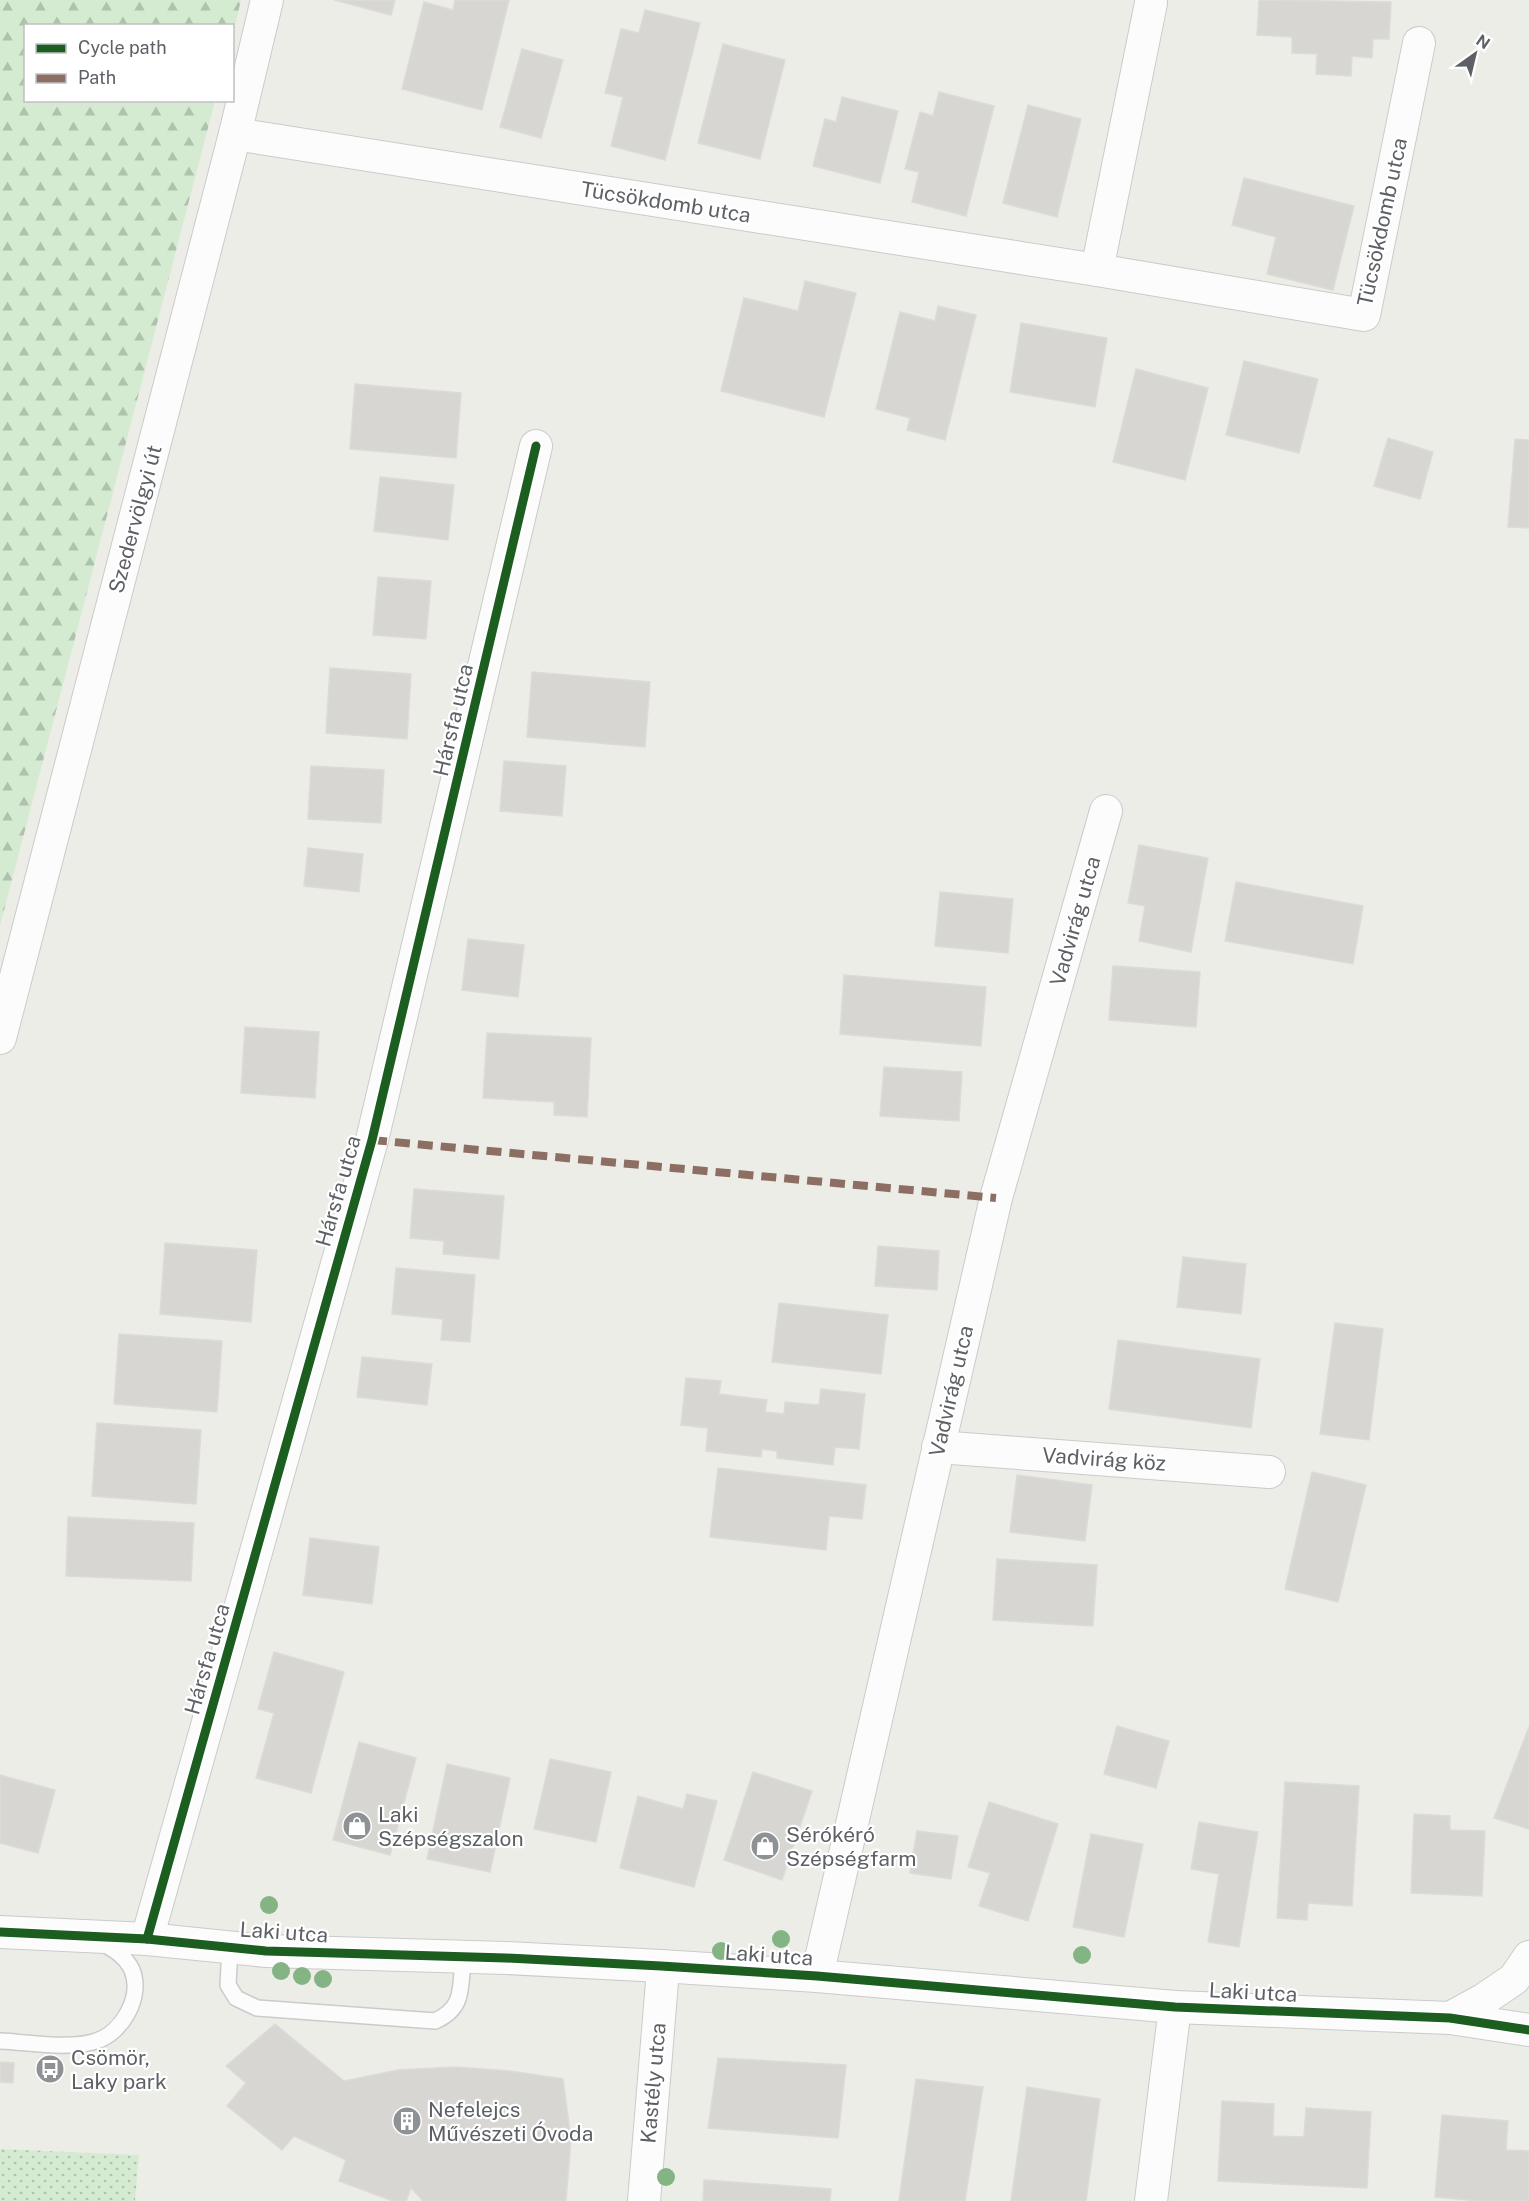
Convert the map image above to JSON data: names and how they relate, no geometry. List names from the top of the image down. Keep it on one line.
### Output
{"streets":{"street":["Tücsökdomb utca","Szedervölgyi út","Hársfa utca","Vadvirág utca","Vadvirág köz","Laki utca","Kastély utca"]},"crossings":[["Tücsökdomb utca","Szedervölgyi út"],["Hársfa utca","Laki utca"],["Vadvirág utca","Vadvirág köz"],["Vadvirág utca","Laki utca"],["Laki utca","Kastély utca"]],"places":{"shop":["Laki Szépségszalon","Sérókéró Szépségfarm"],"bus stop":["Csömör, Laky park"],"building":["Nefelejcs Művészeti Óvoda"]},"legend":["Cycle path","Path"],"north":"top right"}
